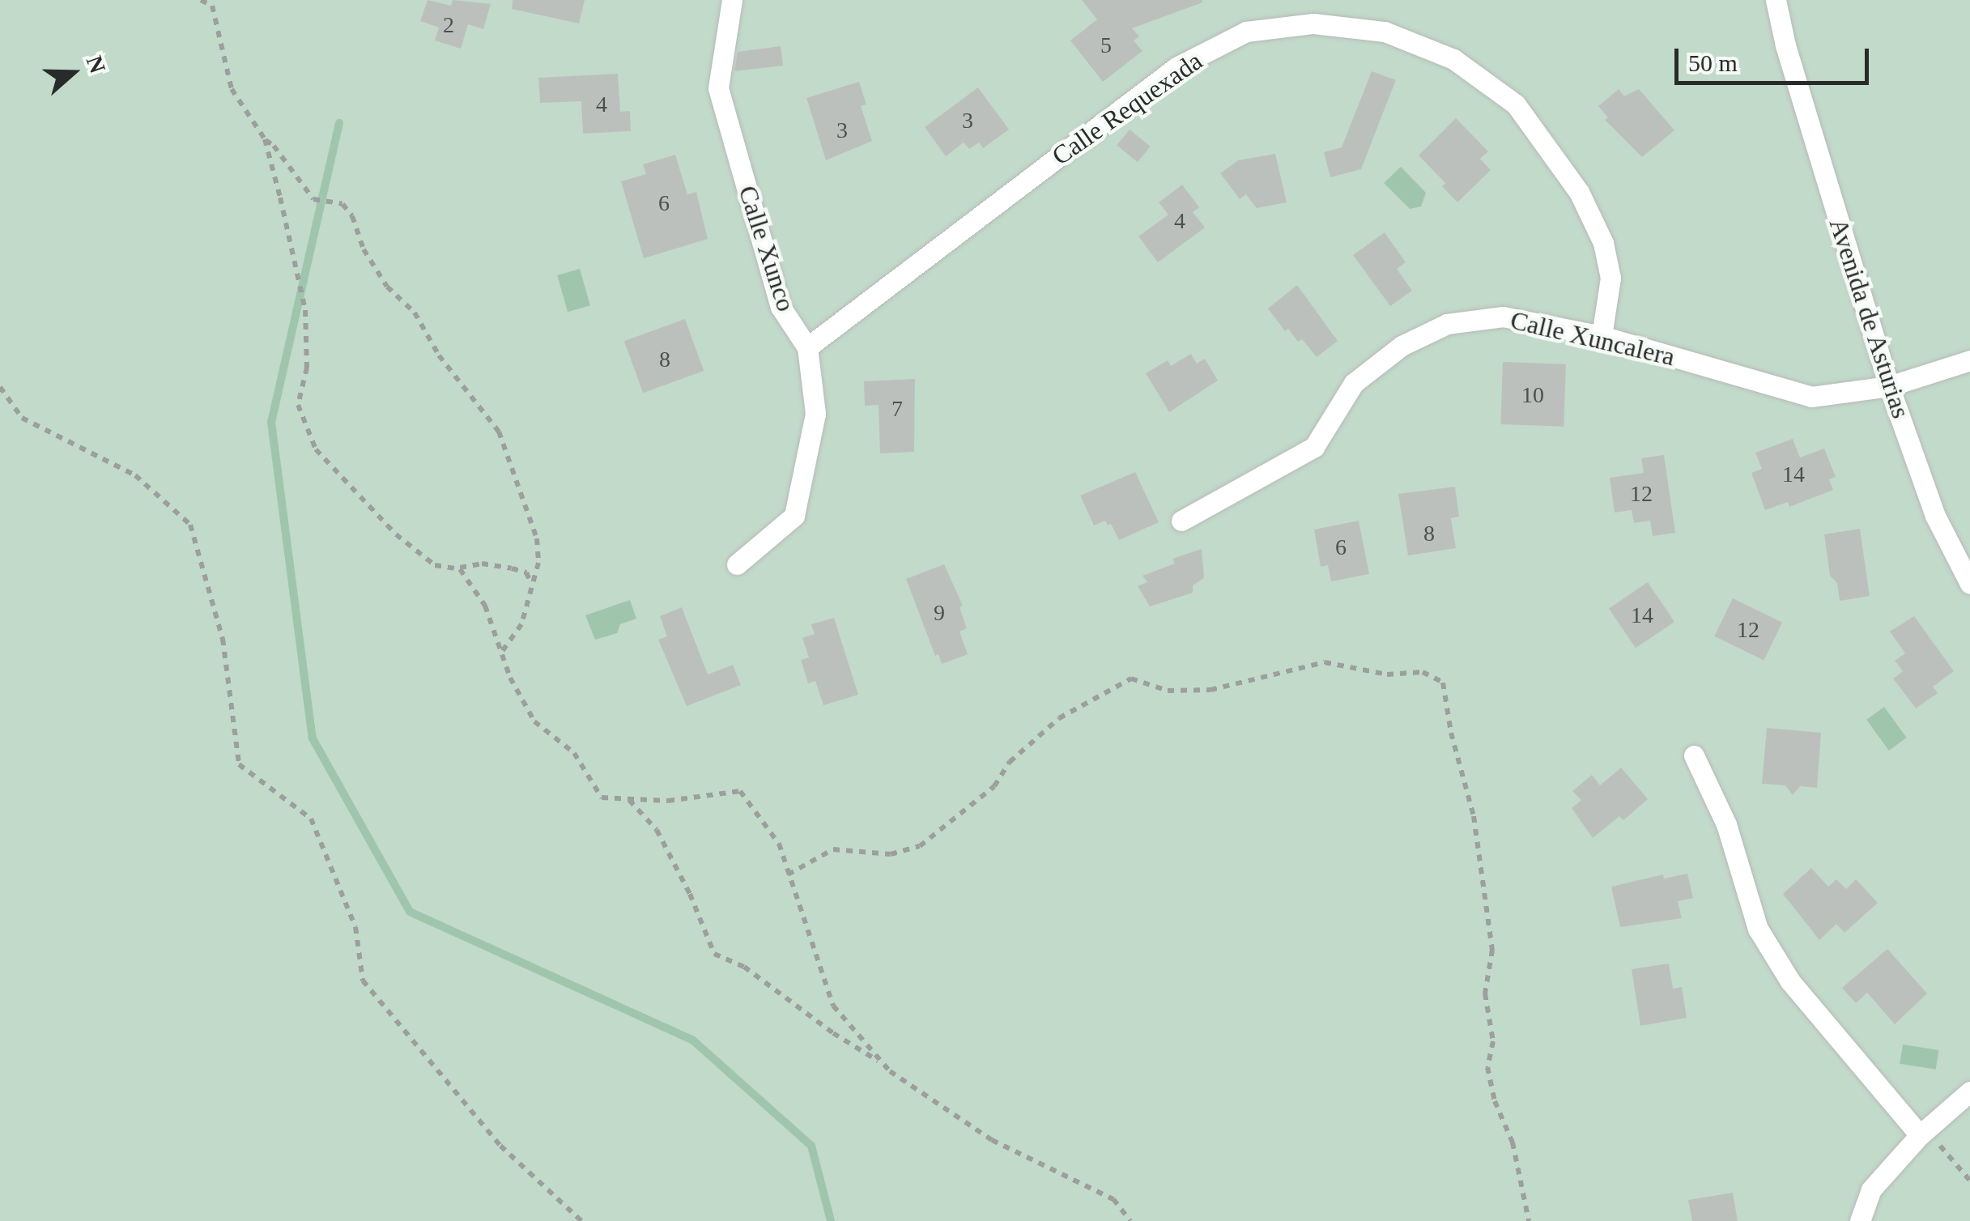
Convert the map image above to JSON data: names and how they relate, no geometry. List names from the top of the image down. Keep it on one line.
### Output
{"streets":{"street":["Calle Requexada","Calle Xunco","Avenida de Asturias","Calle Xuncalera"]},"crossings":[["Calle Requexada","Calle Xunco"],["Calle Requexada","Calle Xuncalera"],["Avenida de Asturias","Calle Xuncalera"]],"house_numbers":["2","5","4","3","3","6","4","8","10","7","14","12","8","6","9","14","12"],"scale_bar":"50 m","north":"right"}
